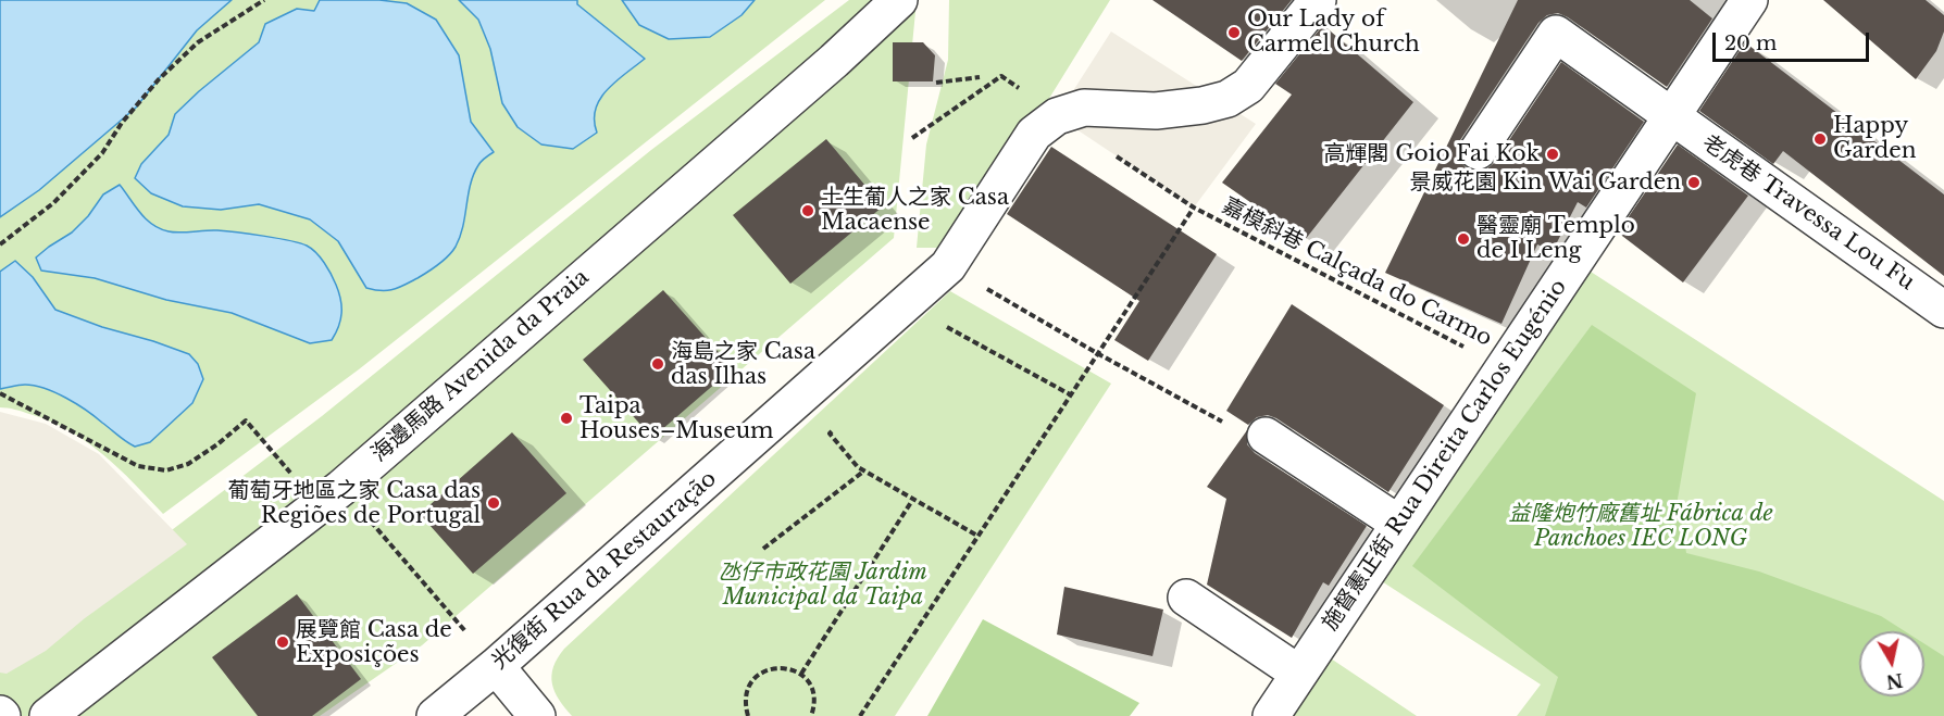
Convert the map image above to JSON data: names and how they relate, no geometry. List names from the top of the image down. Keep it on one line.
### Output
{"streets":{"street":["老虎巷 Travessa Lou Fu","海邊馬路 Avenida da Praia","施督憲正街 Rua Direita Carlos Eugénio","光復街 Rua da Restauração"],"path":["嘉模斜巷 Calçada do Carmo"]},"crossings":[["老虎巷 Travessa Lou Fu","施督憲正街 Rua Direita Carlos Eugénio"],["嘉模斜巷 Calçada do Carmo","施督憲正街 Rua Direita Carlos Eugénio"],["嘉模斜巷 Calçada do Carmo","光復街 Rua da Restauração"]],"parks":["益隆炮竹廠舊址 Fábrica de Panchoes IEC LONG","氹仔市政花園 Jardim Municipal da Taipa"],"places":["Our Lady of Carmel Church","Happy Garden","高輝閣 Goio Fai Kok","景威花園 Kin Wai Garden","土生葡人之家 Casa Macaense","醫靈廟 Templo de I Leng","海島之家 Casa das Ilhas","Taipa Houses–Museum","葡萄牙地區之家 Casa das Regiões de Portugal","展覽館 Casa de Exposições"],"scale_bar":"20 m","north":"bottom"}
